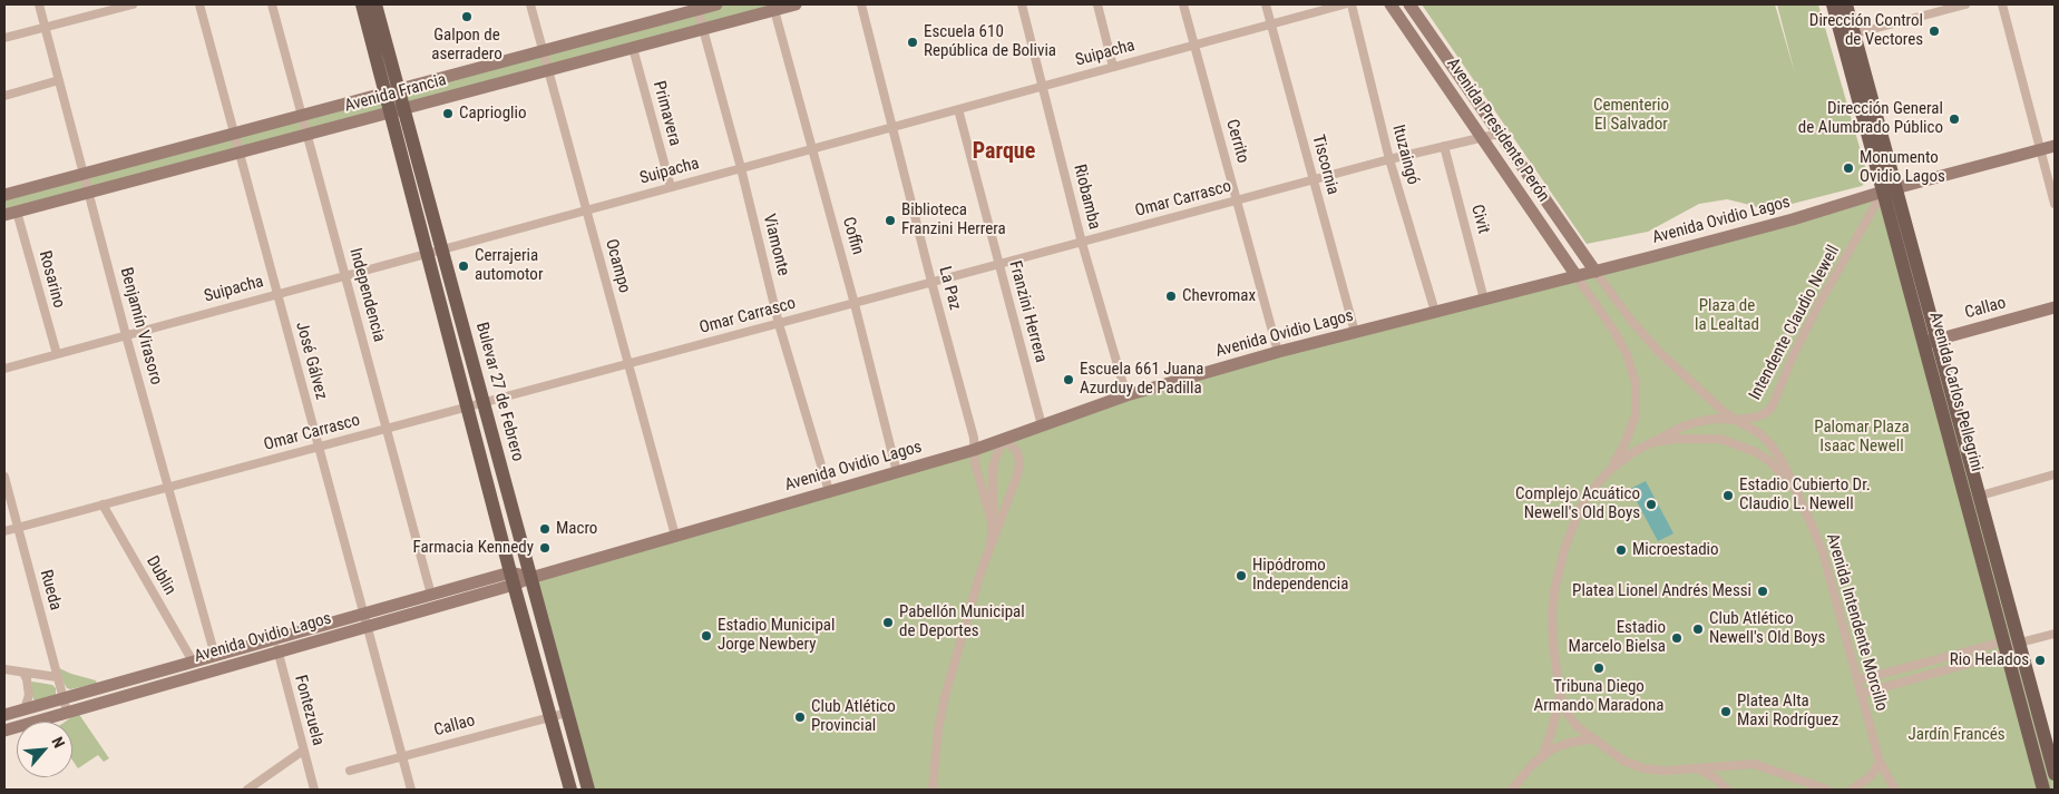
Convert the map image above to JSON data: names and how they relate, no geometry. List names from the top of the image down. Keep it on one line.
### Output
{"streets":{"main road":["Avenida Francia","Avenida Presidente Perón","Avenida Ovidio Lagos","Callao","Bulevar 27 de Febrero","Avenida Carlos Pellegrini"],"street":["Suipacha","Primavera","Cerrito","Ituzaingó","Tiscornia","Riobamba","Omar Carrasco","Civit","Coffin","Viamonte","Ocampo","Rosarino","La Paz","Independencia","Franzini Herrera","Intendente Claudio Newell","Benjamín Virasoro","José Gálvez","Dublin","Rueda","Avenida Intendente Morcillo","Fontezuela"]},"crossings":[["Suipacha","Primavera"],["Suipacha","Cerrito"],["Suipacha","Tiscornia"],["Suipacha","Riobamba"],["Suipacha","Coffin"],["Suipacha","Viamonte"],["Suipacha","Ocampo"],["Suipacha","Rosarino"],["Suipacha","La Paz"],["Suipacha","Independencia"],["Suipacha","Franzini Herrera"],["Suipacha","Benjamín Virasoro"],["Suipacha","José Gálvez"],["Suipacha","Bulevar 27 de Febrero"],["Avenida Francia","Primavera"],["Avenida Francia","Coffin"],["Avenida Francia","Viamonte"],["Avenida Francia","Ocampo"],["Avenida Francia","Rosarino"],["Avenida Francia","Independencia"],["Avenida Francia","Benjamín Virasoro"],["Avenida Francia","José Gálvez"],["Avenida Francia","Bulevar 27 de Febrero"],["Avenida Presidente Perón","Omar Carrasco"],["Avenida Presidente Perón","Avenida Ovidio Lagos"],["Cerrito","Omar Carrasco"],["Cerrito","Avenida Ovidio Lagos"],["Ituzaingó","Omar Carrasco"],["Ituzaingó","Avenida Ovidio Lagos"],["Tiscornia","Omar Carrasco"],["Tiscornia","Avenida Ovidio Lagos"],["Riobamba","Omar Carrasco"],["Riobamba","Avenida Ovidio Lagos"],["Omar Carrasco","Civit"],["Omar Carrasco","Coffin"],["Omar Carrasco","Viamonte"],["Omar Carrasco","Ocampo"],["Omar Carrasco","La Paz"],["Omar Carrasco","Independencia"],["Omar Carrasco","Franzini Herrera"],["Omar Carrasco","Benjamín Virasoro"],["Omar Carrasco","José Gálvez"],["Omar Carrasco","Bulevar 27 de Febrero"],["Omar Carrasco","Dublin"],["Omar Carrasco","Rueda"],["Civit","Avenida Ovidio Lagos"],["Avenida Ovidio Lagos","Coffin"],["Avenida Ovidio Lagos","Viamonte"],["Avenida Ovidio Lagos","Ocampo"],["Avenida Ovidio Lagos","La Paz"],["Avenida Ovidio Lagos","Independencia"],["Avenida Ovidio Lagos","Franzini Herrera"],["Avenida Ovidio Lagos","Intendente Claudio Newell"],["Avenida Ovidio Lagos","Benjamín Virasoro"],["Avenida Ovidio Lagos","José Gálvez"],["Avenida Ovidio Lagos","Bulevar 27 de Febrero"],["Avenida Ovidio Lagos","Avenida Carlos Pellegrini"],["Avenida Ovidio Lagos","Dublin"],["Avenida Ovidio Lagos","Rueda"],["Avenida Ovidio Lagos","Fontezuela"],["Callao","José Gálvez"],["Callao","Bulevar 27 de Febrero"],["Callao","Avenida Carlos Pellegrini"],["Intendente Claudio Newell","Avenida Carlos Pellegrini"],["Intendente Claudio Newell","Avenida Intendente Morcillo"]],"districts":["Parque"],"parks":["Cementerio El Salvador","Plaza de la Lealtad","Palomar Plaza Isaac Newell","Jardín Francés"],"places":["Galpon de aserradero","Dirección Control de Vectores","Escuela 610 República de Bolivia","Caprioglio","Dirección General de Alumbrado Público","Monumento Ovidio Lagos","Biblioteca Franzini Herrera","Cerrajeria automotor","Chevromax","Escuela 661 Juana Azurduy de Padilla","Estadio Cubierto Dr. Claudio L. Newell","Complejo Acuático Newell's Old Boys","Macro","Farmacia Kennedy","Microestadio","Hipódromo Independencia","Platea Lionel Andrés Messi","Pabellón Municipal de Deportes","Club Atlético Newell's Old Boys","Estadio Municipal Jorge Newbery","Estadio Marcelo Bielsa","Rio Helados","Tribuna Diego Armando Maradona","Platea Alta Maxi Rodríguez","Club Atlético Provincial"],"north":"top right"}
